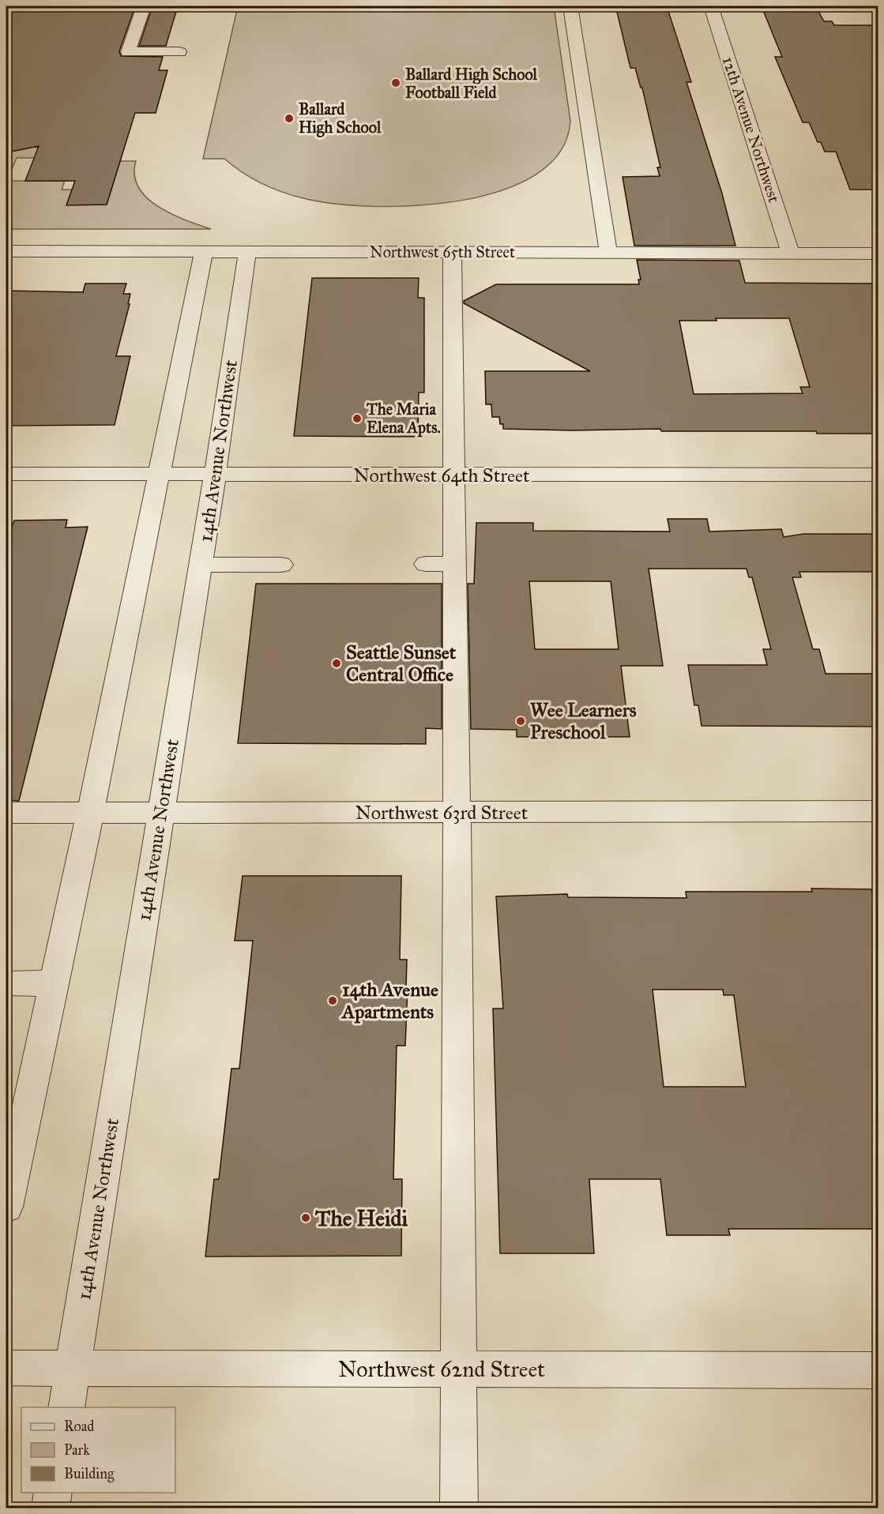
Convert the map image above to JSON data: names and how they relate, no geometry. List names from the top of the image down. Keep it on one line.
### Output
{"streets":{"street":["12th Avenue Northwest","Northwest 65th Street","14th Avenue Northwest","Northwest 64th Street","Northwest 63rd Street","Northwest 62nd Street"]},"crossings":[["12th Avenue Northwest","Northwest 65th Street"],["Northwest 65th Street","14th Avenue Northwest"],["14th Avenue Northwest","Northwest 64th Street"],["14th Avenue Northwest","Northwest 63rd Street"],["14th Avenue Northwest","Northwest 62nd Street"]],"places":["Ballard High School Football Field","Ballard High School","The Maria Elena Apts.","Seattle Sunset Central Office","Wee Learners Preschool","14th Avenue Apartments","The Heidi"],"legend":["Road","Park","Building"]}
